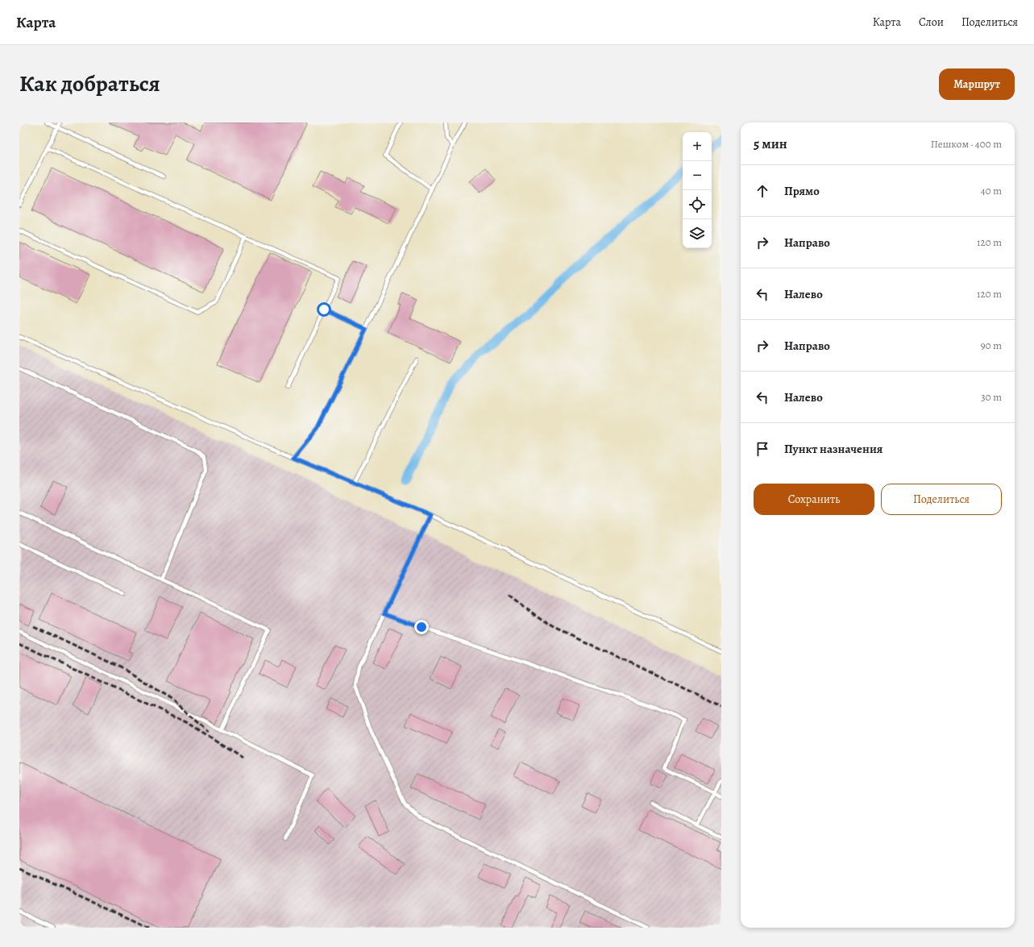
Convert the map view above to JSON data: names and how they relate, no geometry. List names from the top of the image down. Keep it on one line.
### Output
{"page":{"header":"Карта","nav":["Карта","Слои","Поделиться"],"title":"Как добраться","buttons":["Маршрут",["Сохранить","Поделиться"]],"heading":["5 мин","Пешком · 400 m"],"map_buttons":["+","−"],"list":[["Прямо","40 m"],["Направо","120 m"],["Налево","120 m"],["Направо","90 m"],["Налево","30 m"],"Пункт назначения"]}}
